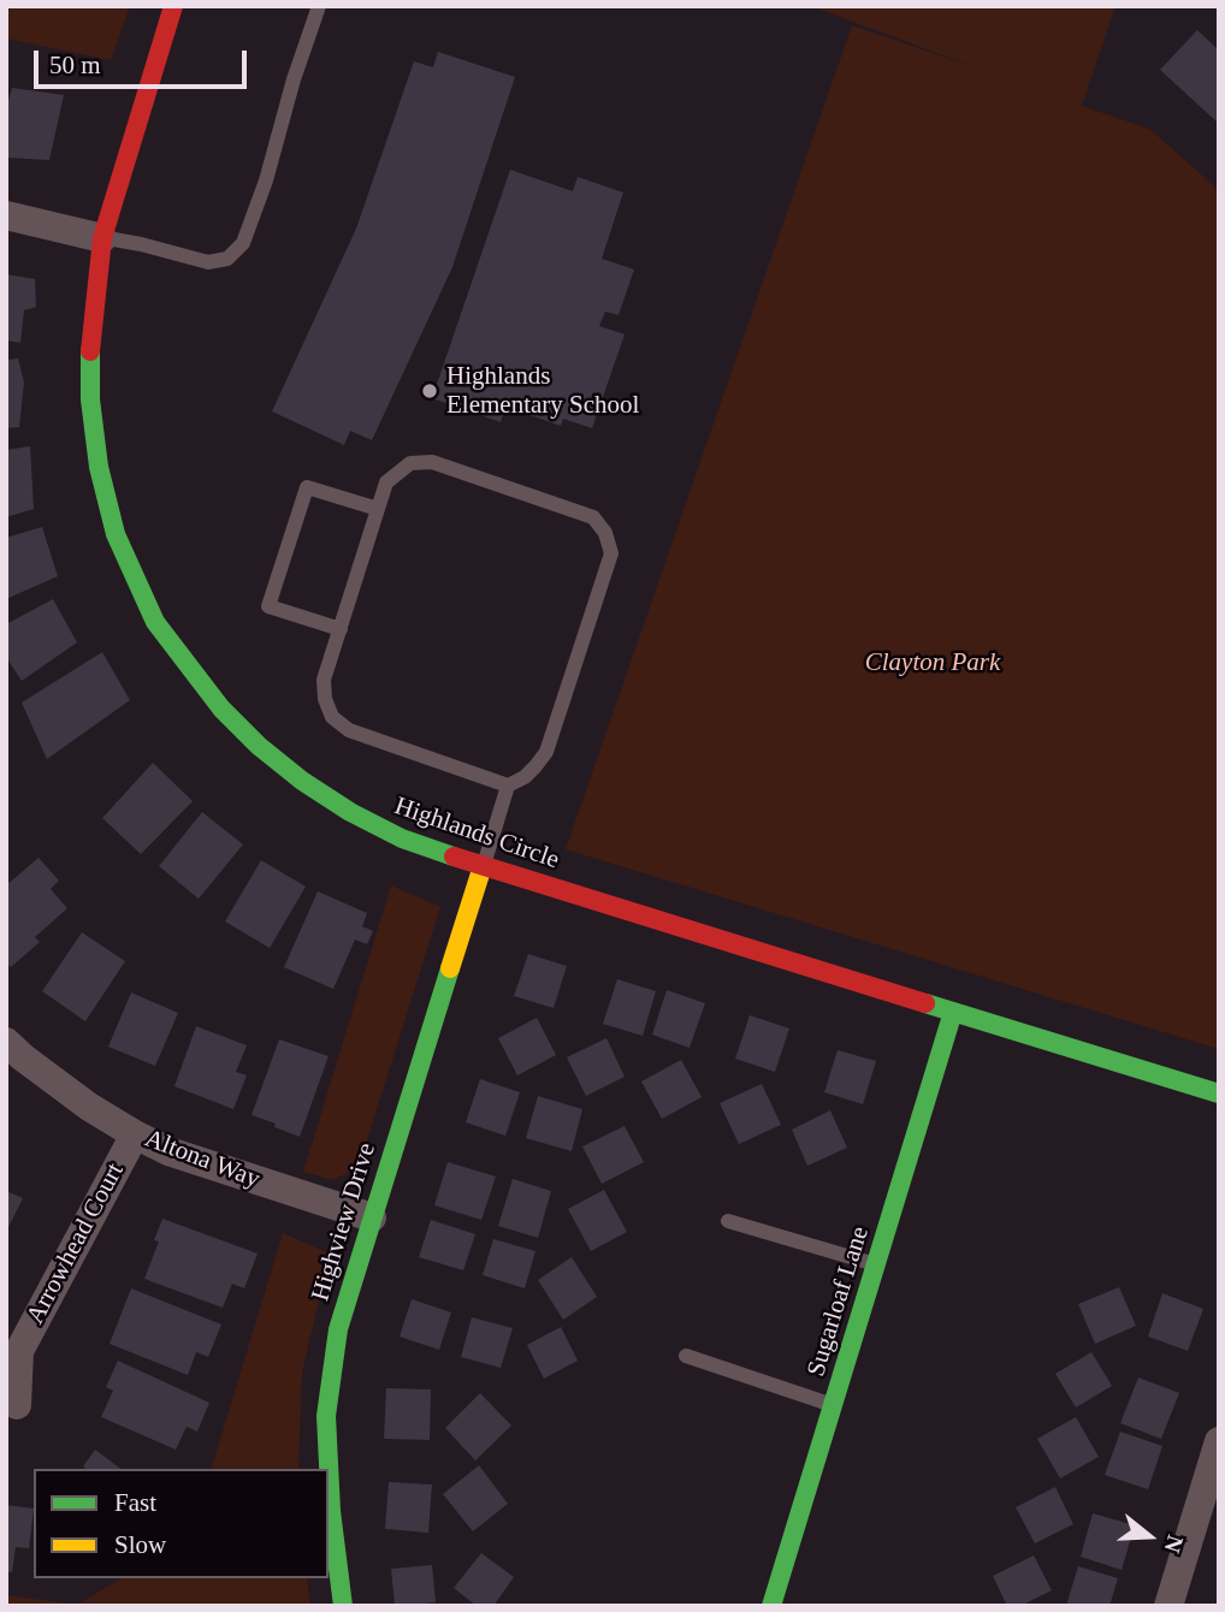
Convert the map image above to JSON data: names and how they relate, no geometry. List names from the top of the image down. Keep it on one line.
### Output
{"streets":{"street":["Highlands Circle","Altona Way","Highview Drive","Arrowhead Court","Sugarloaf Lane"]},"crossings":[["Highlands Circle","Highview Drive"],["Highlands Circle","Sugarloaf Lane"],["Altona Way","Highview Drive"],["Altona Way","Arrowhead Court"]],"parks":["Clayton Park"],"places":["Highlands Elementary School"],"legend":["Fast","Slow"],"scale_bar":"50 m","north":"right"}
